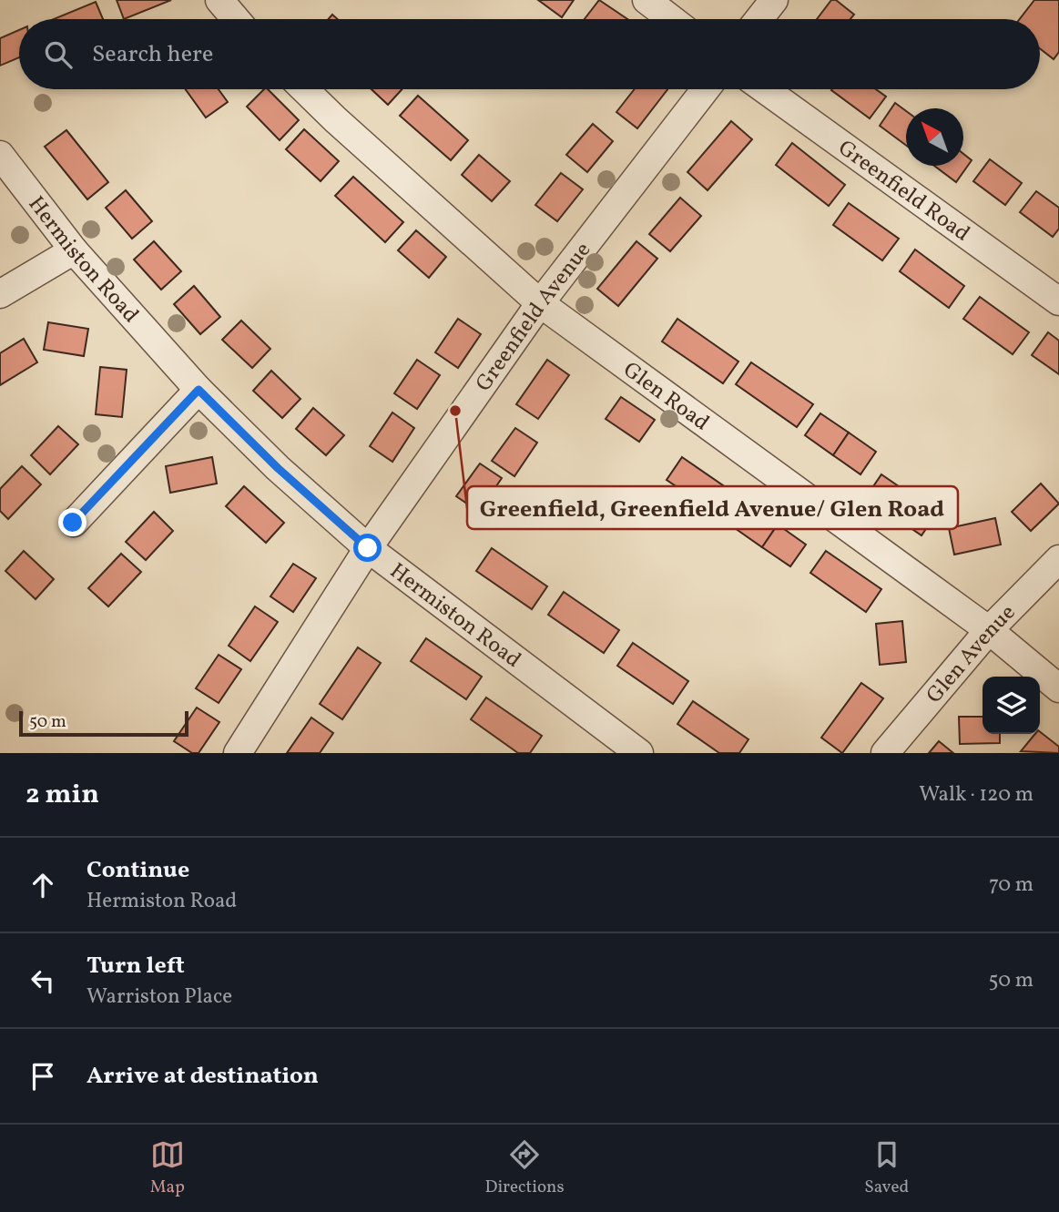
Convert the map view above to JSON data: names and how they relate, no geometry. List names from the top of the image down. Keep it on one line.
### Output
{"streets":{"street":["Greenfield Road","Hermiston Road","Greenfield Avenue","Glen Road","Glen Avenue"]},"crossings":[["Hermiston Road","Greenfield Avenue"],["Greenfield Avenue","Glen Road"],["Glen Road","Glen Avenue"]],"places":["Greenfield, Greenfield Avenue/ Glen Road"],"scale_bar":"50 m","north":"top left","page":{"search":"Search here","scale":"50 m","heading":["2 min","Walk · 120 m"],"list":[["Continue","Hermiston Road","70 m"],["Turn left","Warriston Place","50 m"],"Arrive at destination"],"nav":["Map","Directions","Saved"]}}
